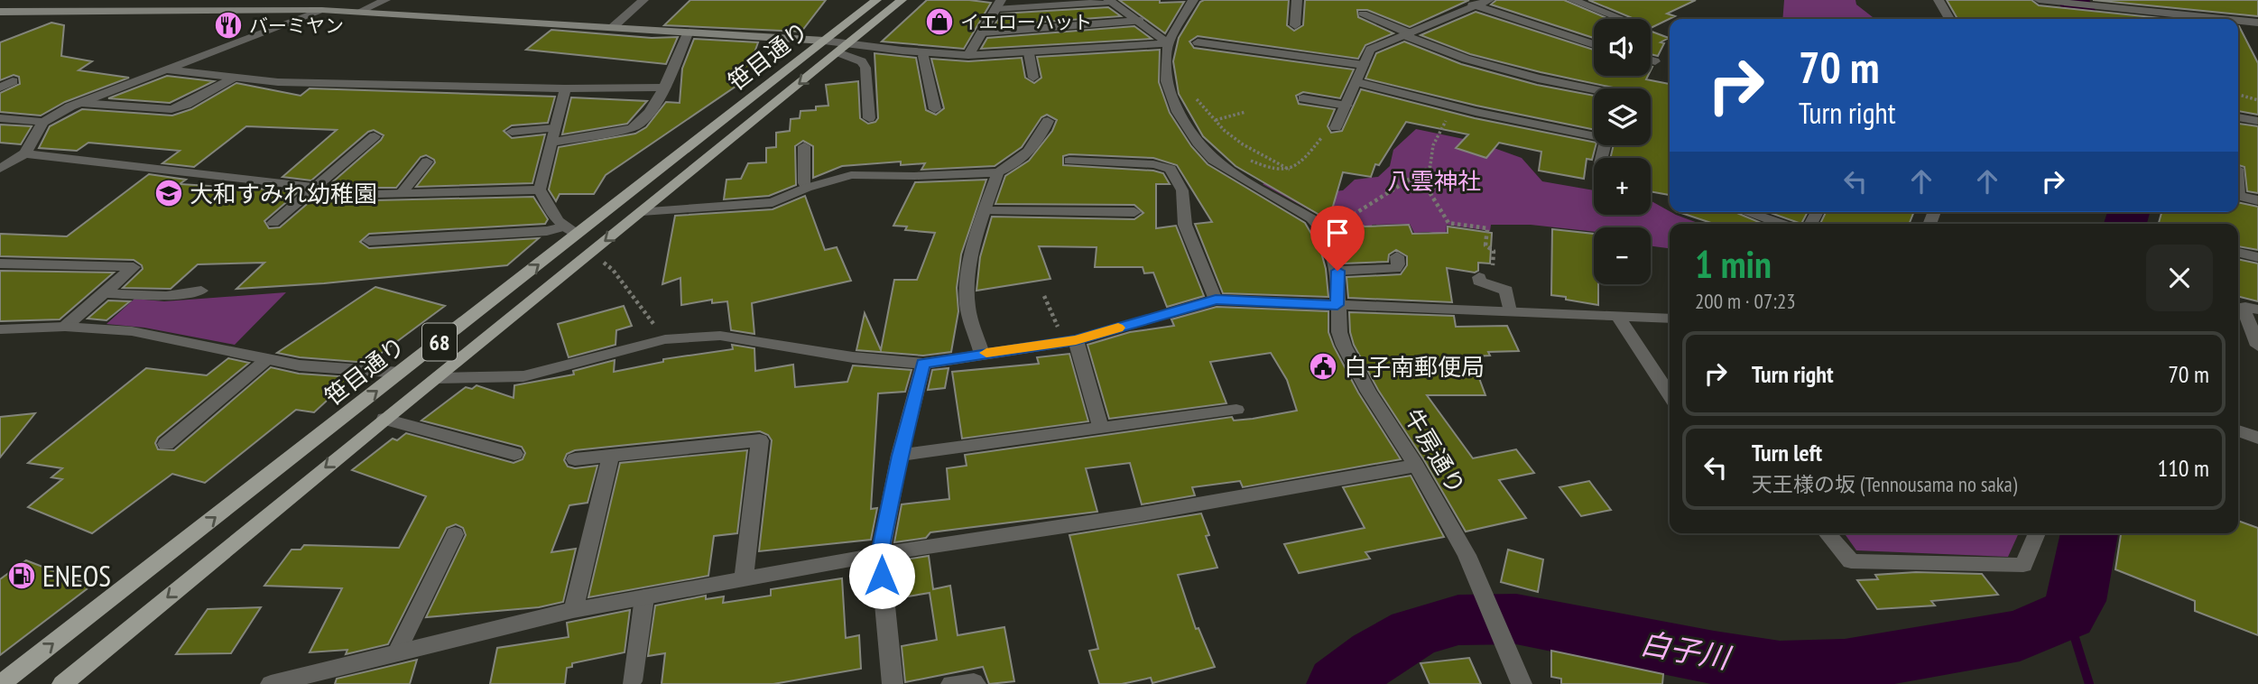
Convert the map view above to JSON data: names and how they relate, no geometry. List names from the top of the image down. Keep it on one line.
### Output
{"streets":{"main road":["笹目通り","68"],"street":["牛房通り"]},"water":["白子川"],"parks":["八雲神社"],"places":{"shop":["イエローハット"],"restaurant":["バーミヤン"],"school or university":["大和すみれ幼稚園"],"public building":["白子南郵便局"],"fuel station":["ENEOS"]},"page":{"map_buttons":["+","−"],"turn":["70 m","Turn right"],"heading":["1 min","200 m · 07:23"],"list":[{"name":"Turn right","value":"70 m"},{"name":"Turn left","note":"天王様の坂 (Tennousama no saka)","value":"110 m"}]}}
